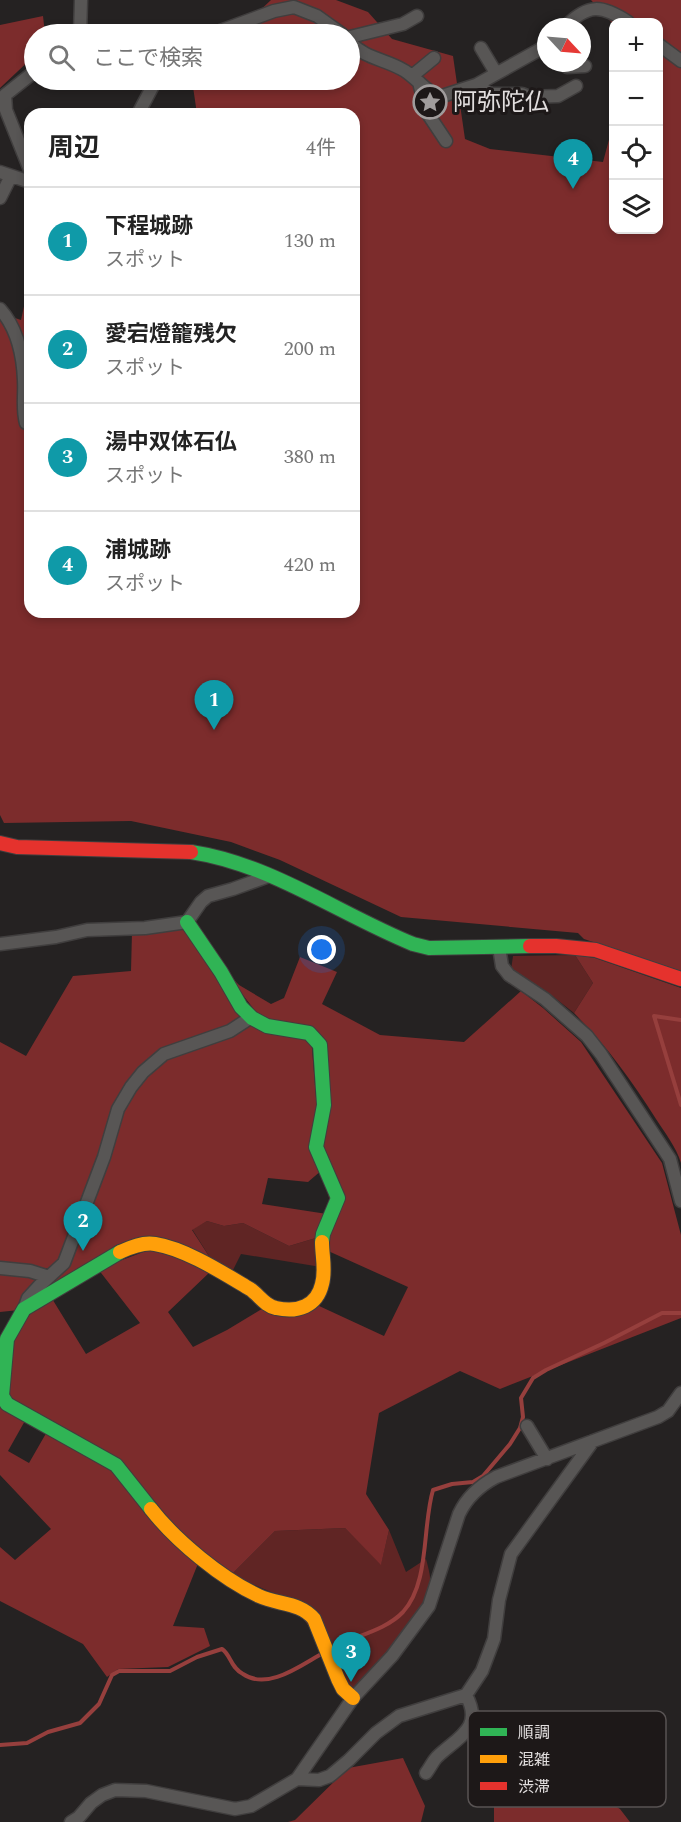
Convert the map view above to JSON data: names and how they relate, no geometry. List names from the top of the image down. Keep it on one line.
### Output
{"places":{"place":["阿弥陀仏"]},"legend":["順調","混雑","渋滞"],"north":"bottom right","page":{"map_buttons":["+","−"],"search":"ここで検索","heading":["周辺","4件"],"pins":["4","1","2","3"],"list":[{"mark":"1","name":"下程城跡","note":"スポット","value":"130 m"},{"mark":"2","name":"愛宕燈籠残欠","note":"スポット","value":"200 m"},{"mark":"3","name":"湯中双体石仏","note":"スポット","value":"380 m"},{"mark":"4","name":"浦城跡","note":"スポット","value":"420 m"}]}}
